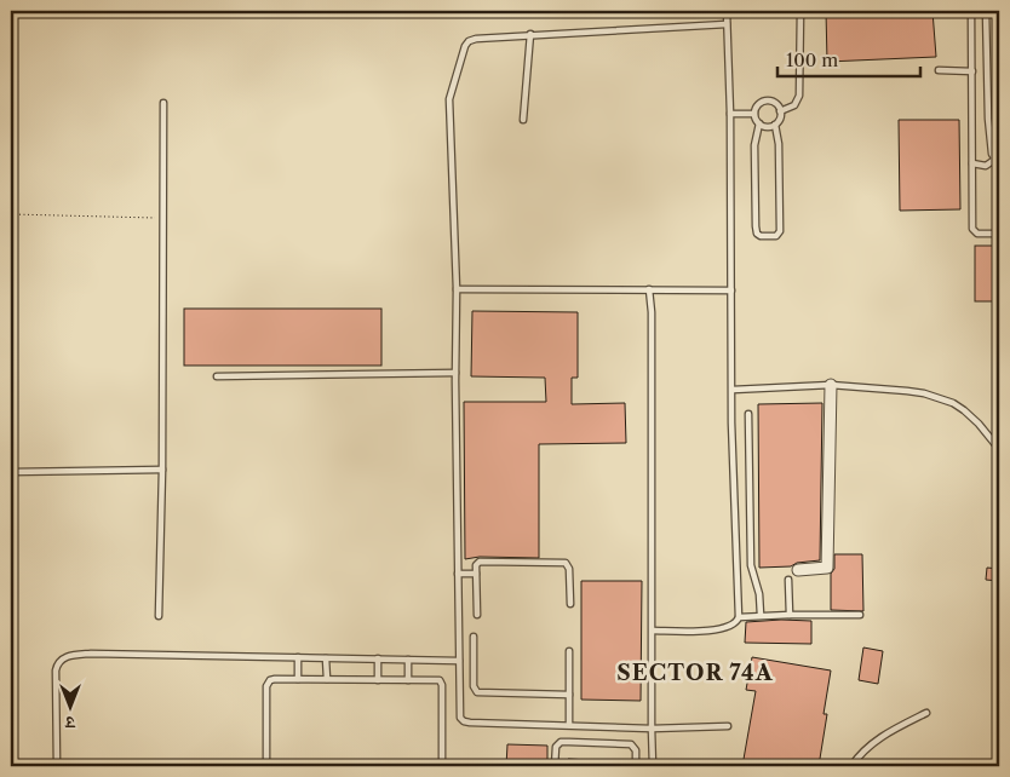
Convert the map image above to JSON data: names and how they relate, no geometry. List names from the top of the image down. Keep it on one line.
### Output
{"districts":["SECTOR 74A"],"scale_bar":"100 m","north":"bottom"}
